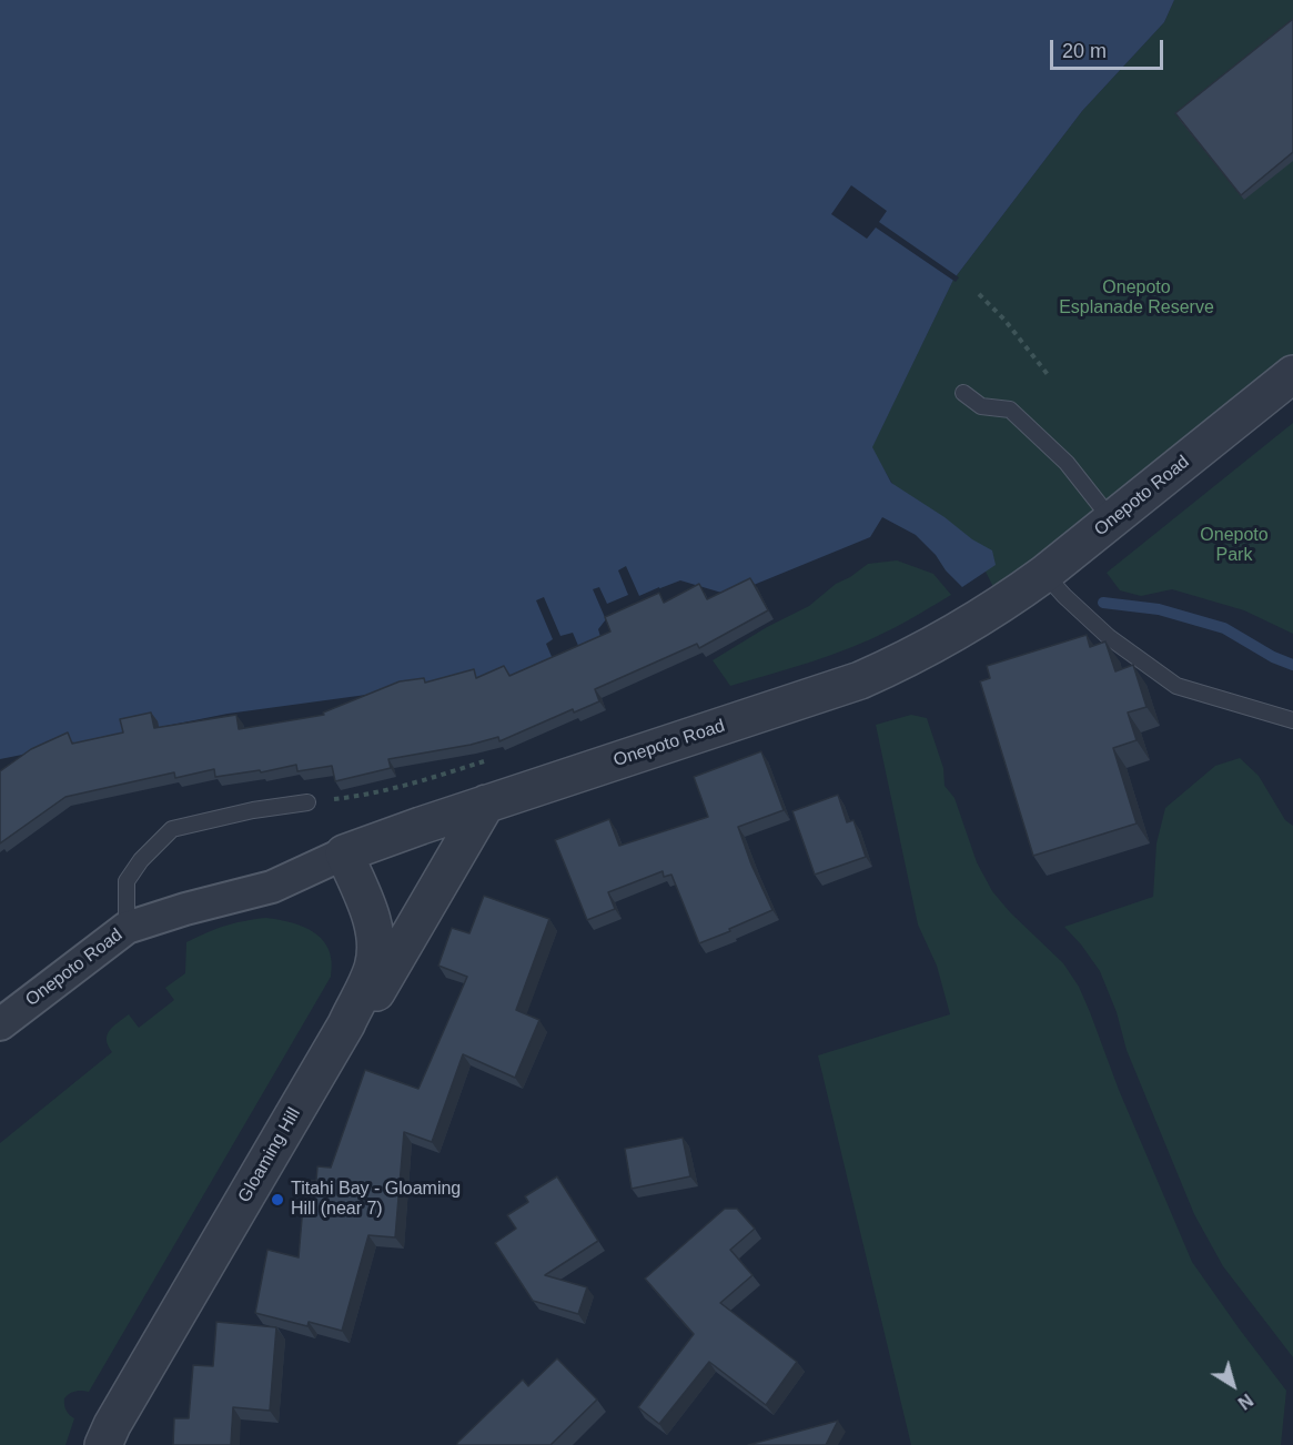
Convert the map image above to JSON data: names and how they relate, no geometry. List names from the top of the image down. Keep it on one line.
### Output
{"streets":{"street":["Onepoto Road","Gloaming Hill"]},"crossings":[["Onepoto Road","Gloaming Hill"]],"parks":["Onepoto Esplanade Reserve","Onepoto Park"],"places":["Titahi Bay - Gloaming Hill (near 7)"],"scale_bar":"20 m","north":"bottom right"}
